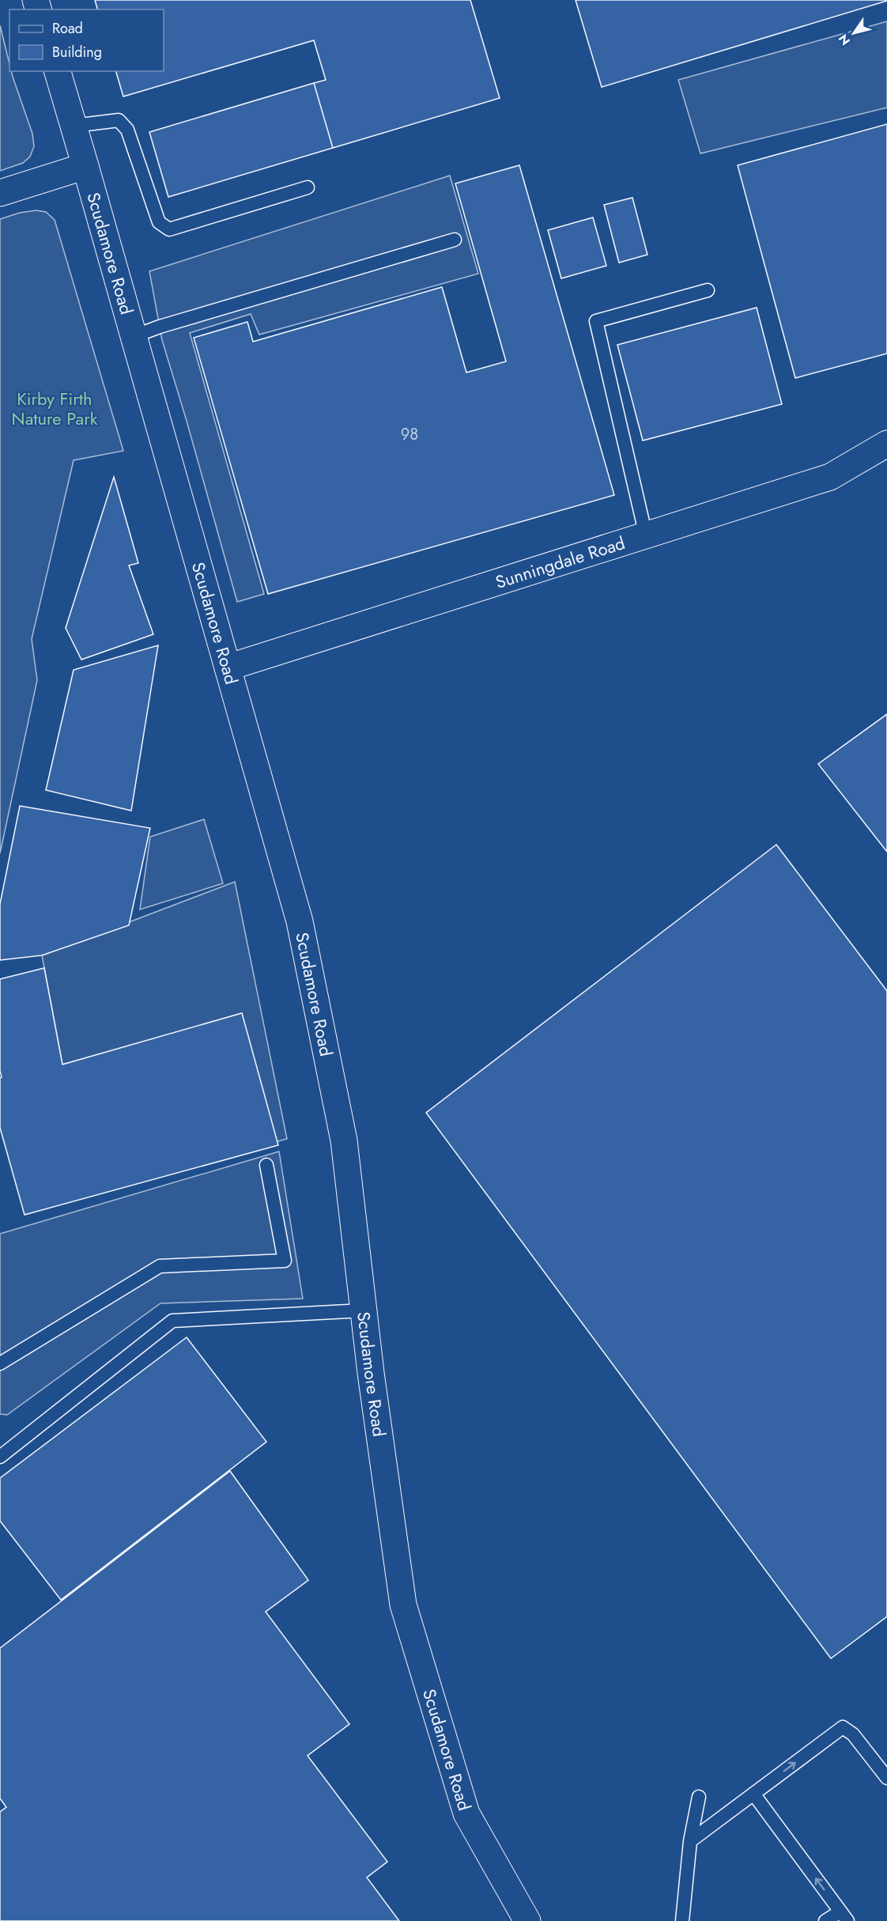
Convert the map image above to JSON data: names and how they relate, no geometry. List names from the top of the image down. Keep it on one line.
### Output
{"streets":{"street":["Scudamore Road","Sunningdale Road"]},"crossings":[["Scudamore Road","Sunningdale Road"]],"parks":["Kirby Firth Nature Park"],"house_numbers":["98"],"legend":["Road","Building"],"north":"bottom left"}
